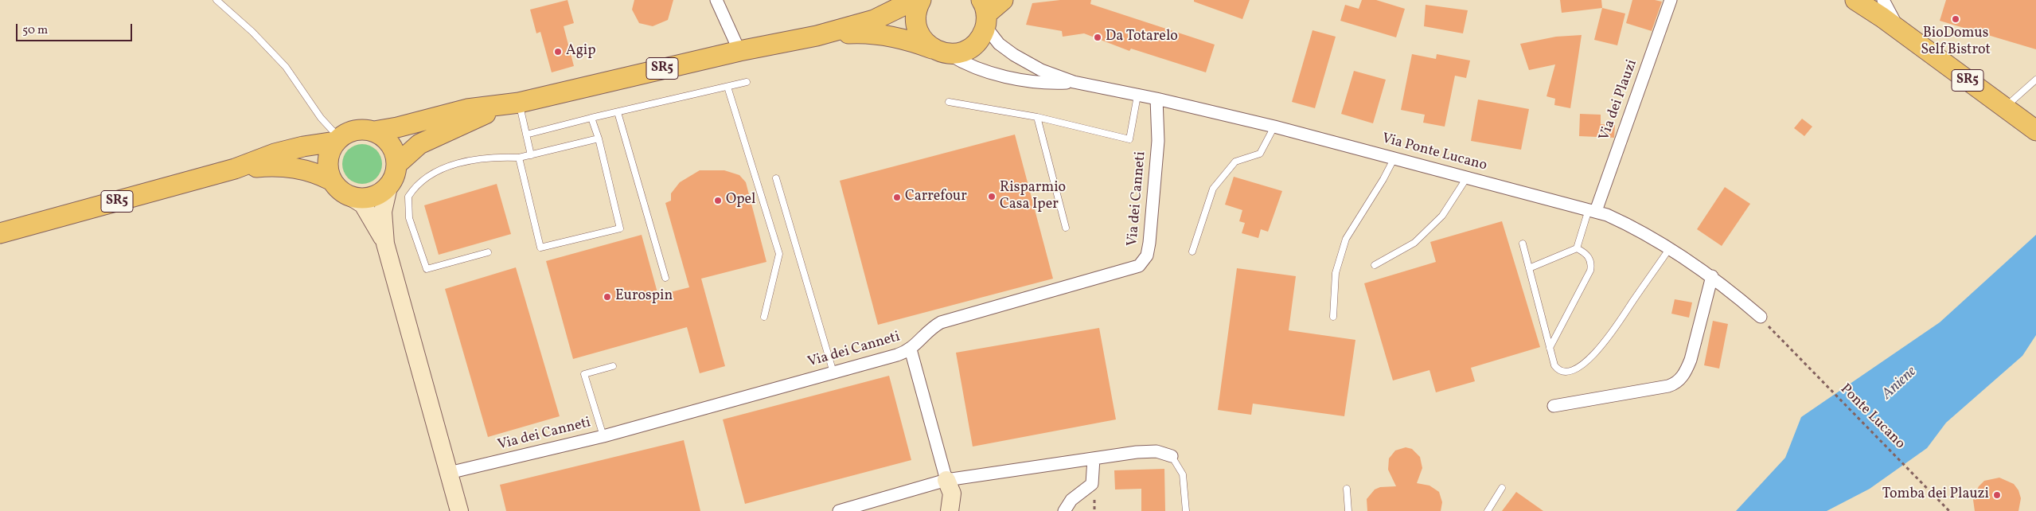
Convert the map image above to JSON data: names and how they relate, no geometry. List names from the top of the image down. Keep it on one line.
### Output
{"streets":{"main road":["SR5"],"street":["Via dei Plauzi","Via Ponte Lucano","Via dei Canneti"],"path":["Ponte Lucano"]},"crossings":[["Via dei Plauzi","Via Ponte Lucano"],["Via Ponte Lucano","Via dei Canneti"],["Via Ponte Lucano","Ponte Lucano"]],"water":["Aniene"],"places":["BioDomus Self Bistrot","Da Totarelo","Agip","Risparmio Casa Iper","Carrefour","Opel","Eurospin","Tomba dei Plauzi"],"scale_bar":"50 m"}
